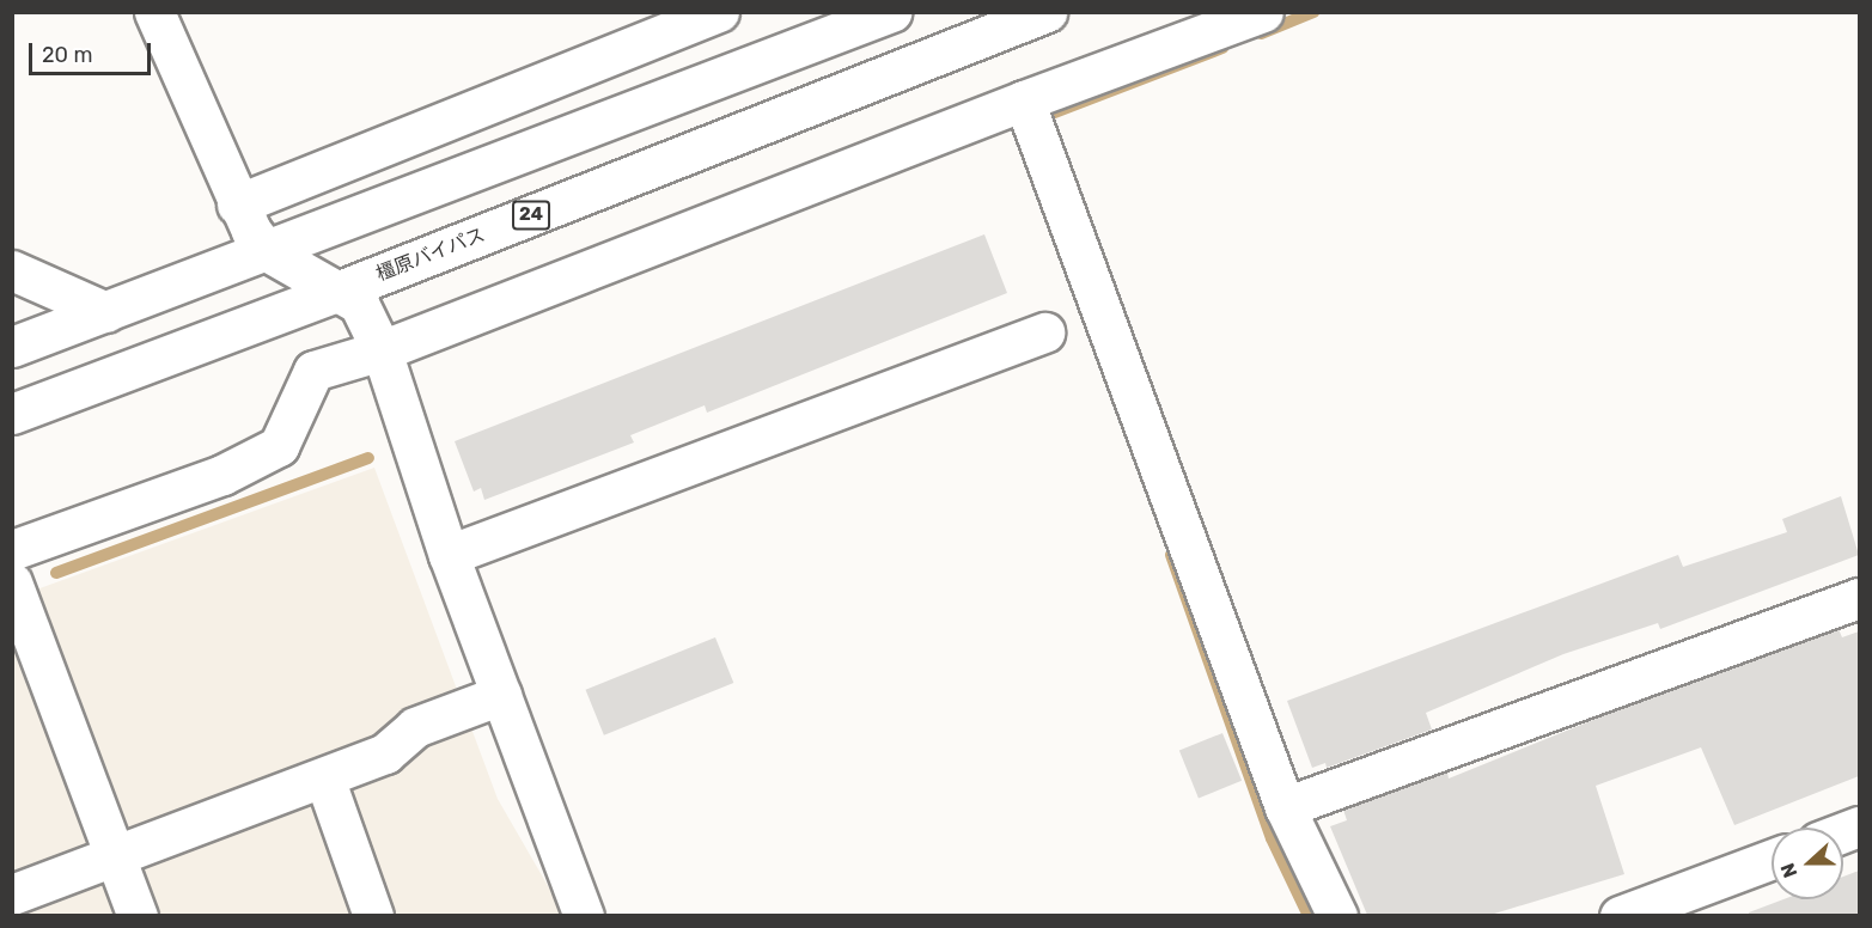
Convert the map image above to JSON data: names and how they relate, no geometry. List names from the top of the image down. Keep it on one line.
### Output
{"streets":{"main road":["24","橿原バイパス"]},"scale_bar":"20 m","north":"left"}
